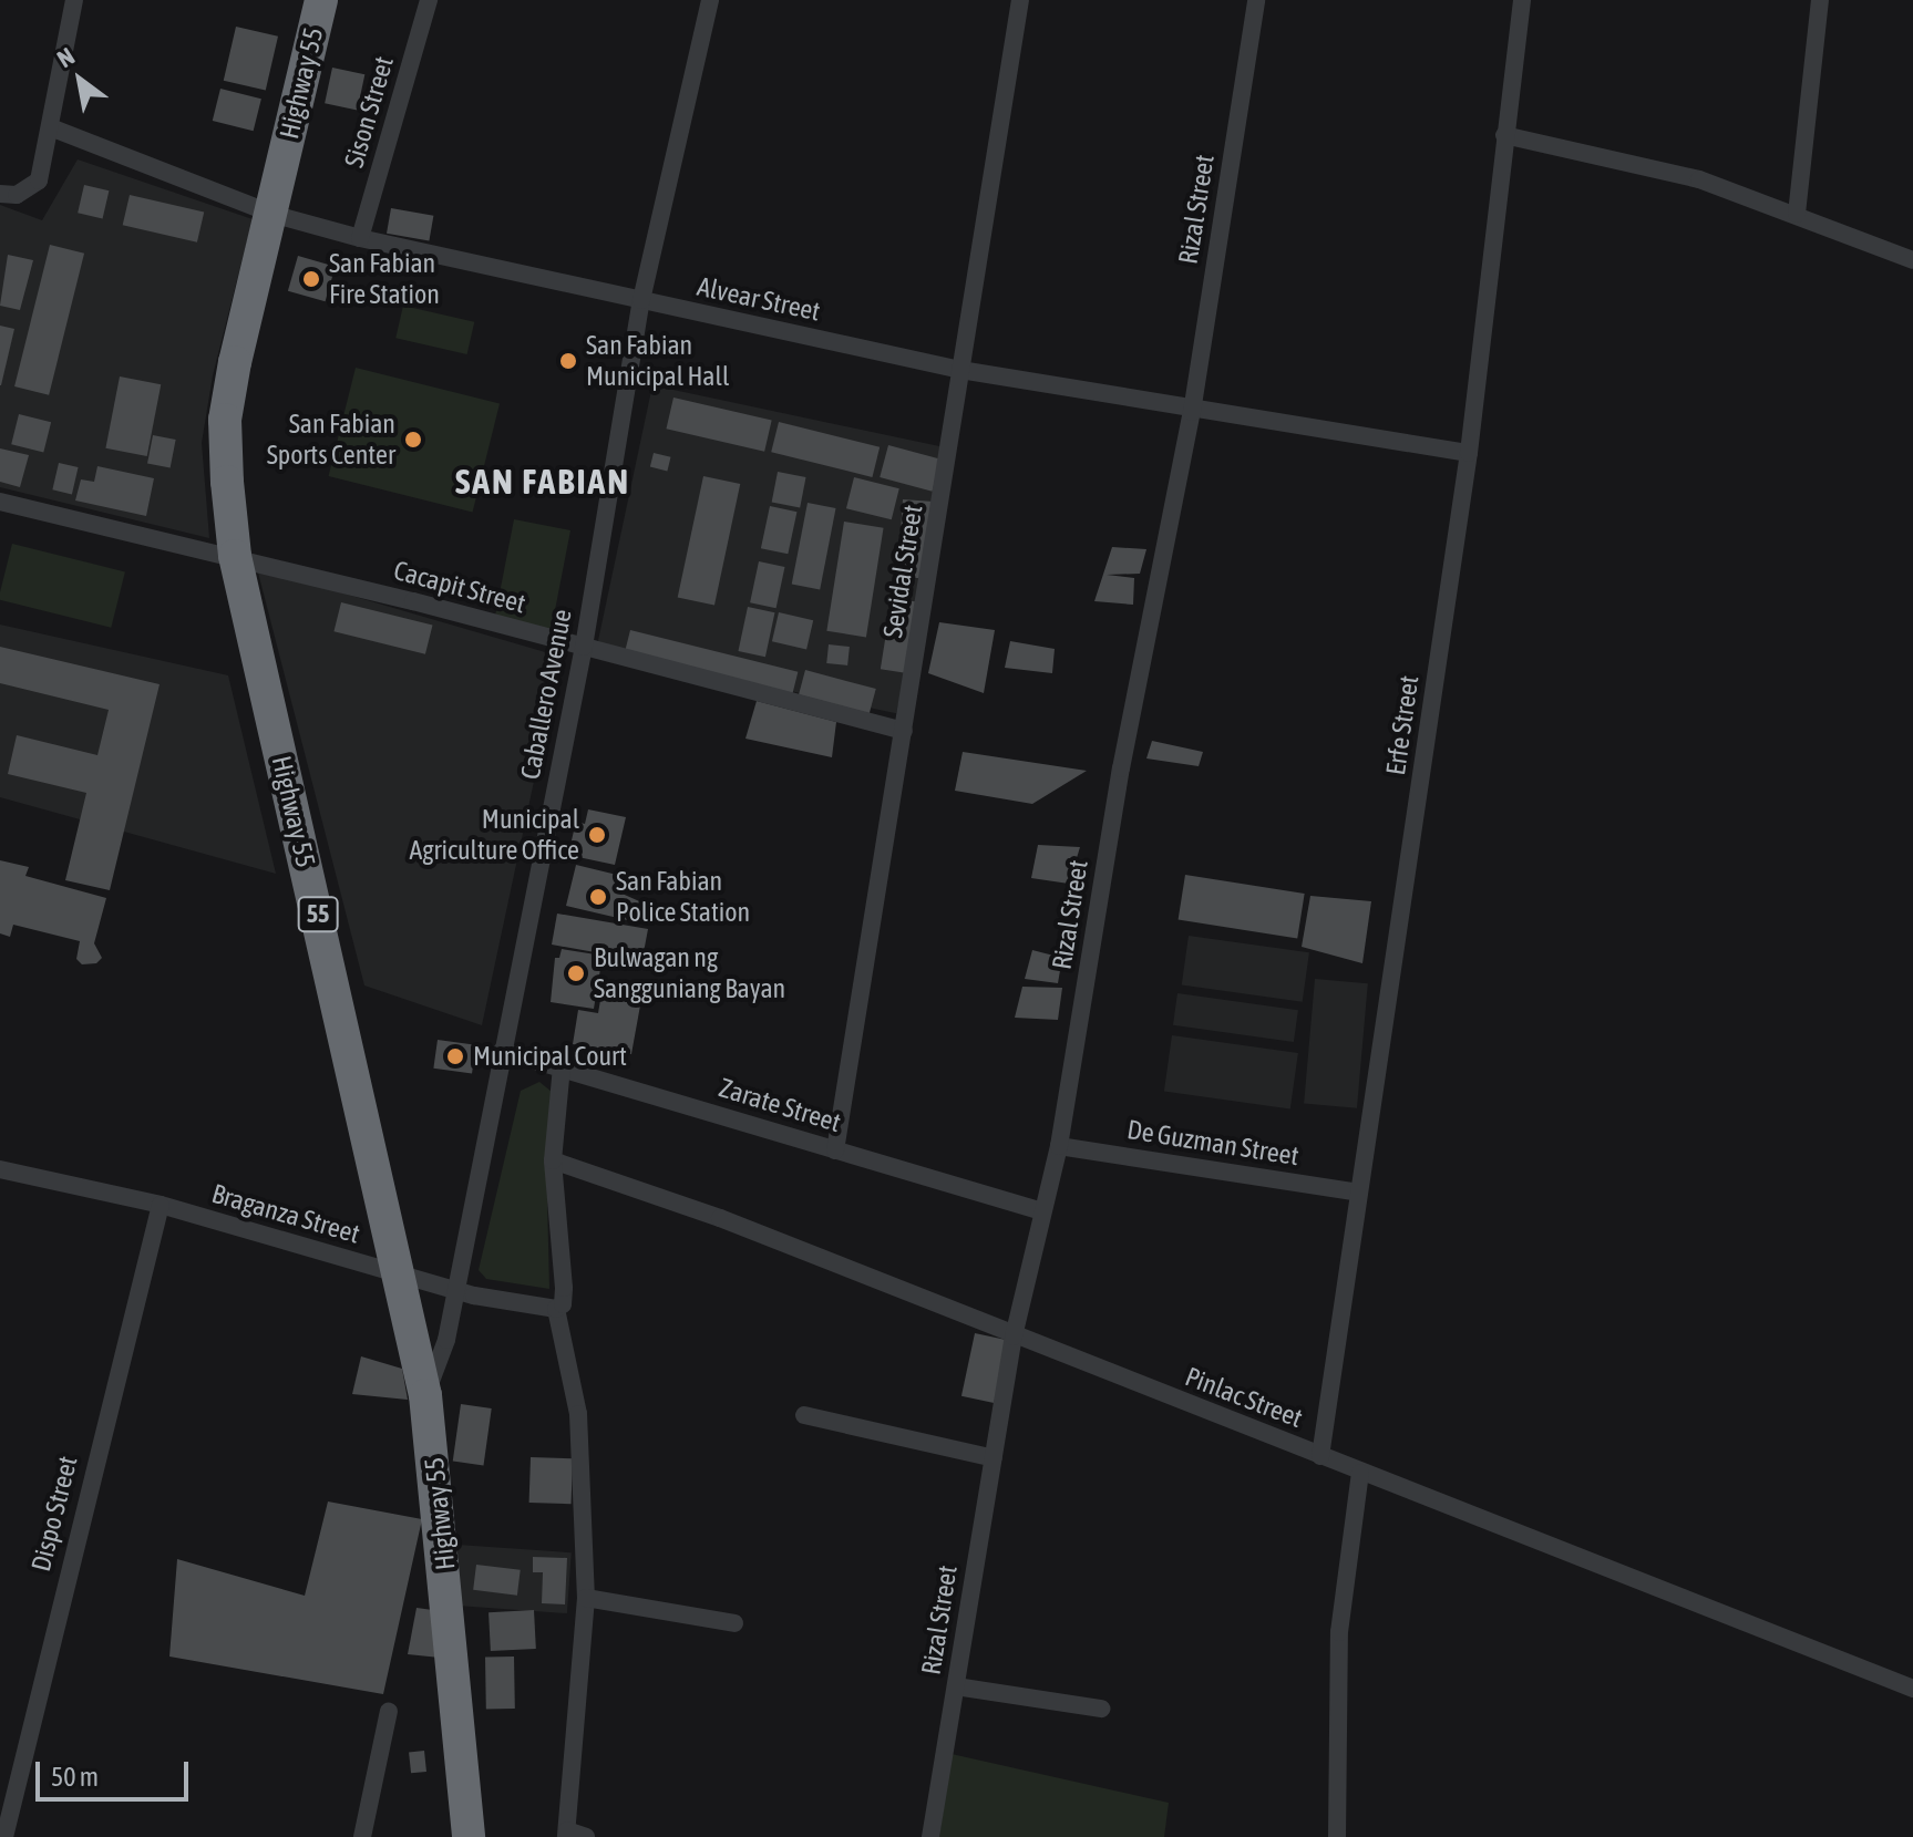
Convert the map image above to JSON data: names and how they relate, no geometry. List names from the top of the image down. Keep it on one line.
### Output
{"streets":{"highway":["Highway 55","55"],"street":["Sison Street","Rizal Street","Alvear Street","Sevidal Street","Cacapit Street","Caballero Avenue","Erfe Street","Zarate Street","De Guzman Street","Braganza Street","Pinlac Street","Dispo Street"]},"crossings":[["Highway 55","Alvear Street"],["Highway 55","Cacapit Street"],["Highway 55","Caballero Avenue"],["Highway 55","Braganza Street"],["Sison Street","Alvear Street"],["Rizal Street","Alvear Street"],["Rizal Street","Zarate Street"],["Rizal Street","De Guzman Street"],["Rizal Street","Pinlac Street"],["Alvear Street","Sevidal Street"],["Alvear Street","Caballero Avenue"],["Alvear Street","Erfe Street"],["Sevidal Street","Cacapit Street"],["Sevidal Street","Zarate Street"],["Cacapit Street","Caballero Avenue"],["Caballero Avenue","Zarate Street"],["Caballero Avenue","Braganza Street"],["Erfe Street","De Guzman Street"],["Erfe Street","Pinlac Street"],["Braganza Street","Dispo Street"]],"districts":["SAN FABIAN"],"places":["San Fabian Fire Station","San Fabian Municipal Hall","San Fabian Sports Center","Municipal Agriculture Office","San Fabian Police Station","Bulwagan ng Sangguniang Bayan","Municipal Court"],"scale_bar":"50 m","north":"top left"}
